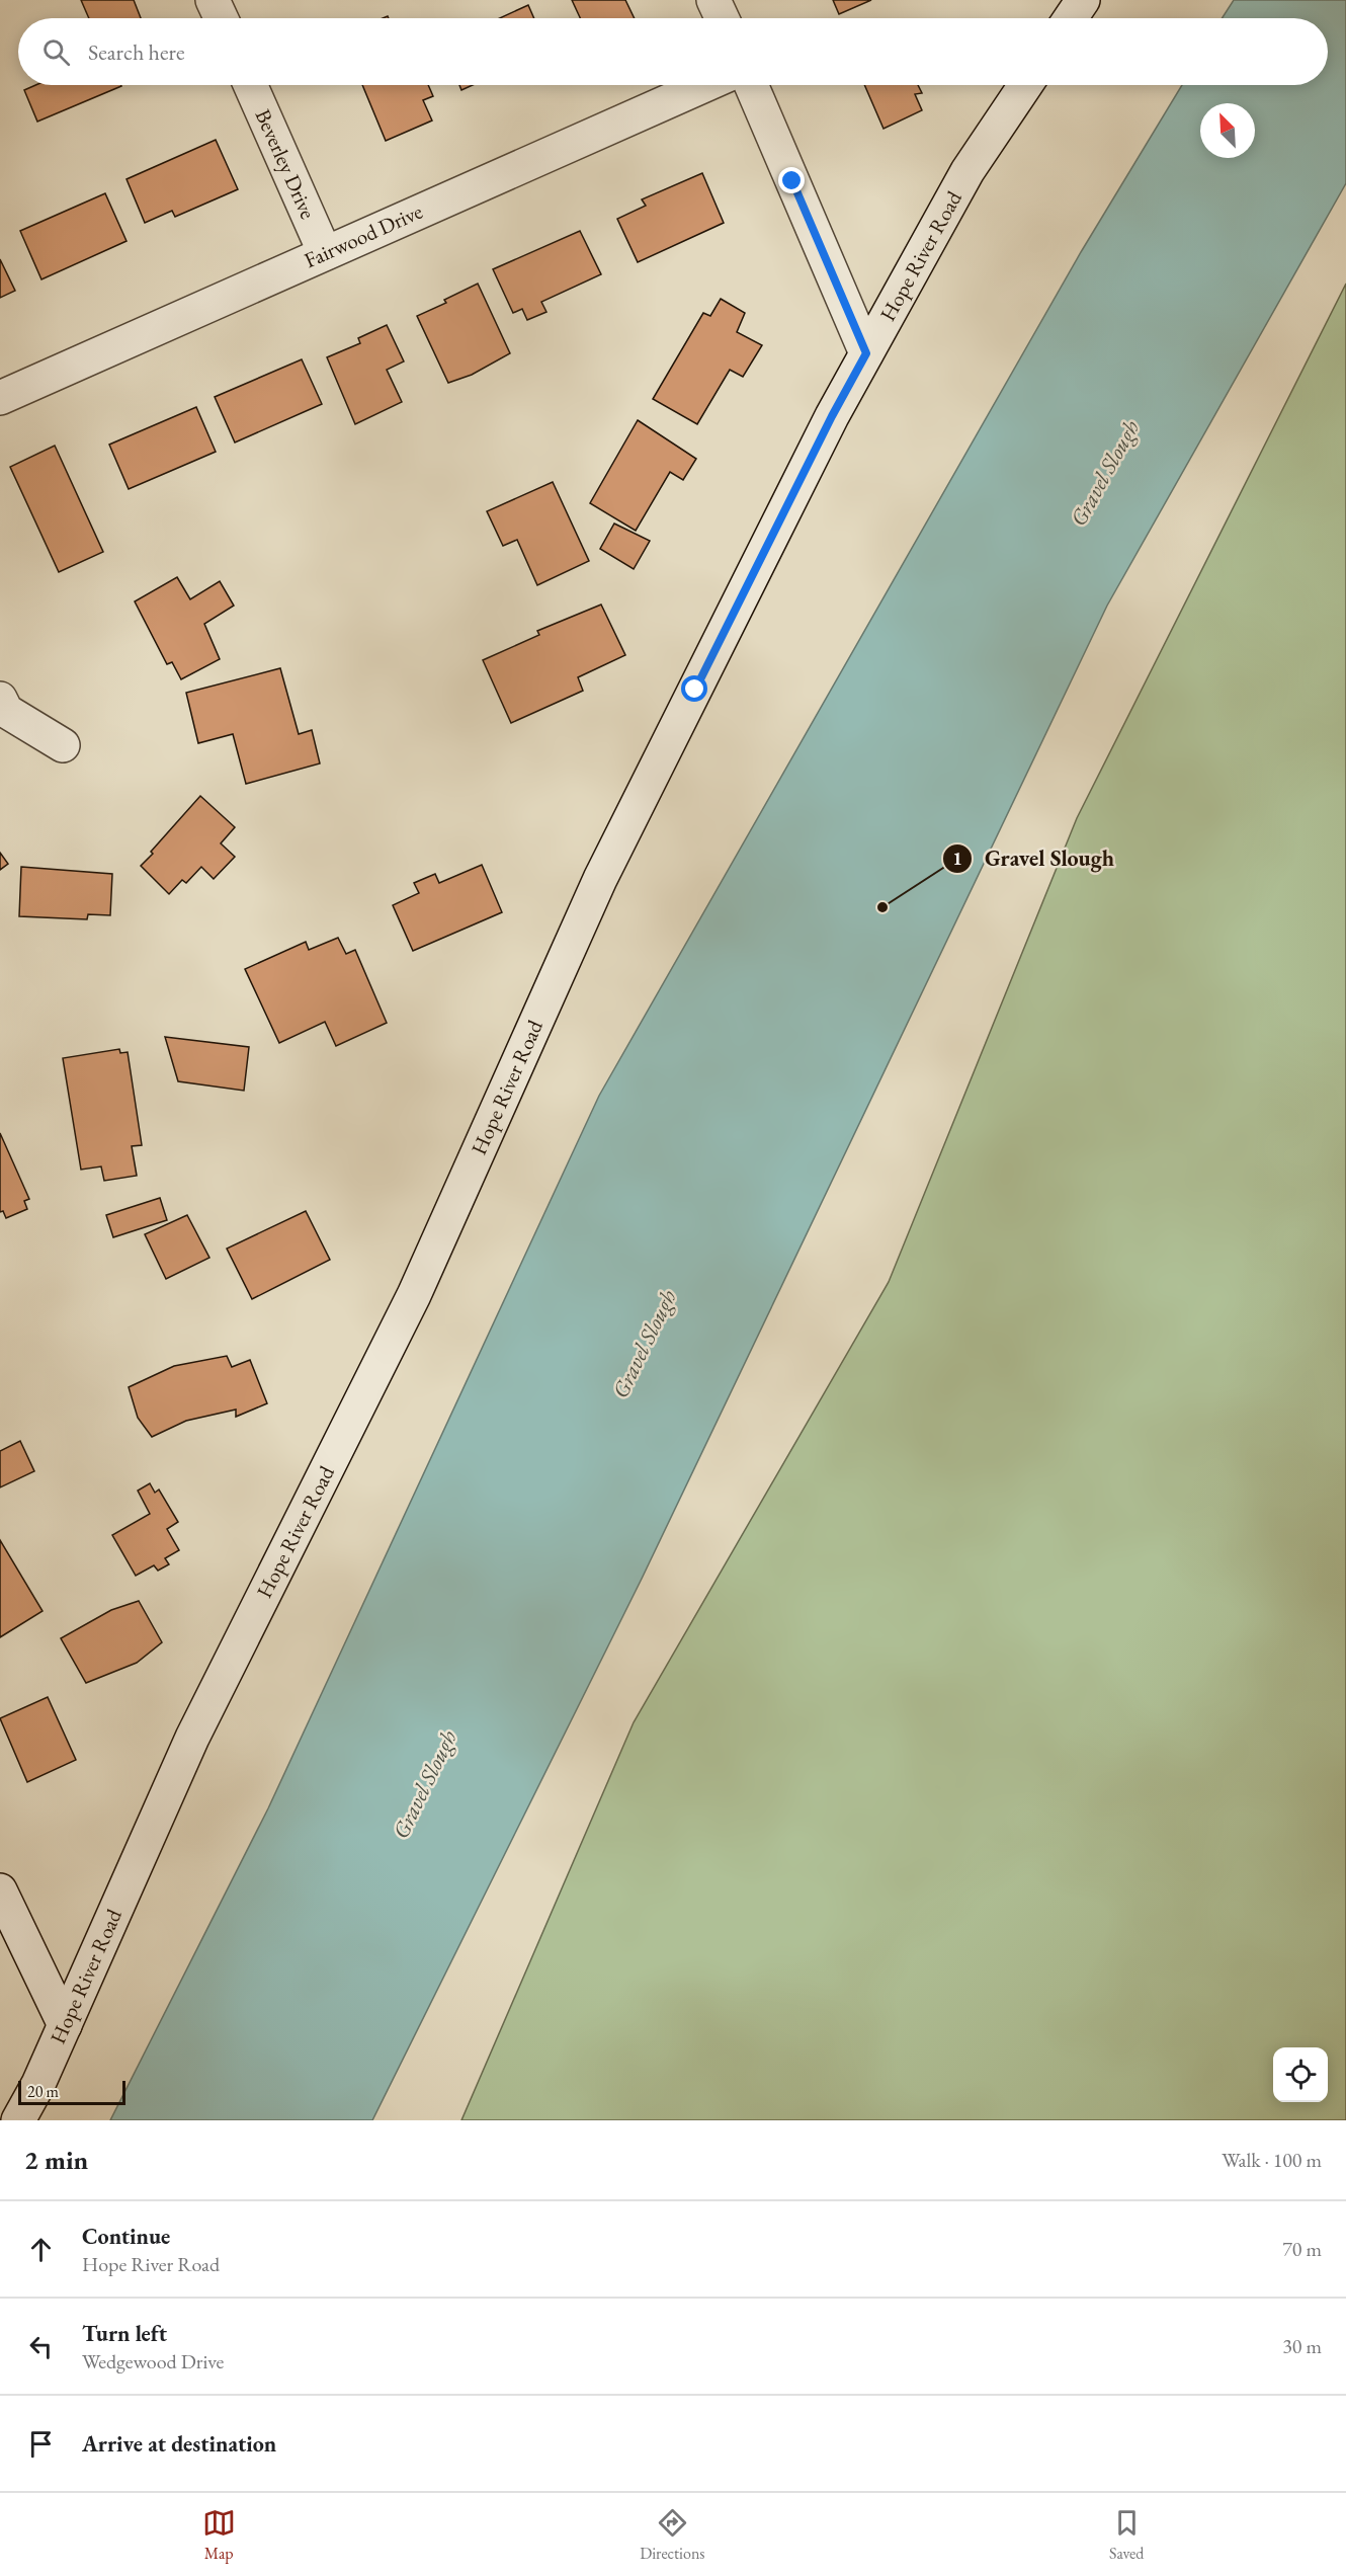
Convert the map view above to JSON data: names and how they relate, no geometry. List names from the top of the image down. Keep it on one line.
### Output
{"streets":{"street":["Beverley Drive","Fairwood Drive","Hope River Road"]},"crossings":[["Beverley Drive","Fairwood Drive"]],"water":["Gravel Slough"],"places":["Gravel Slough"],"scale_bar":"20 m","north":"top left","page":{"search":"Search here","scale":"20 m","heading":["2 min","Walk · 100 m"],"list":[["Continue","Hope River Road","70 m"],["Turn left","Wedgewood Drive","30 m"],"Arrive at destination"],"nav":["Map","Directions","Saved"]}}
